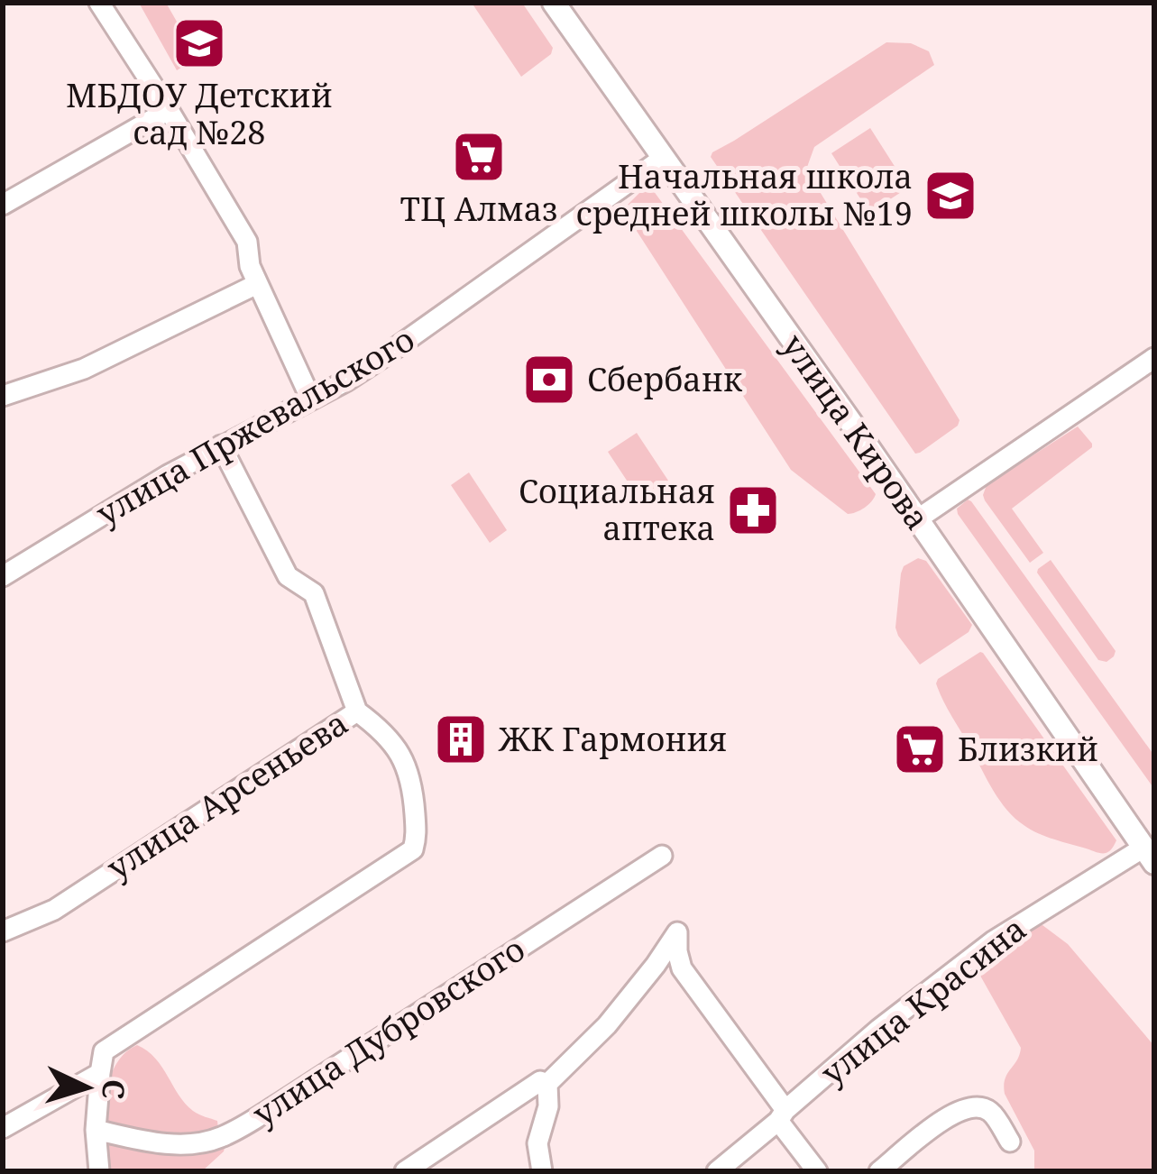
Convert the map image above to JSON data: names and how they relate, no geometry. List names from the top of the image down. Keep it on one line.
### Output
{"streets":{"main road":["улица Кирова"],"street":["улица Пржевальского","улица Арсеньева","улица Красина","улица Дубровского"]},"crossings":[["улица Пржевальского","улица Кирова"],["улица Пржевальского","улица Арсеньева"],["улица Кирова","улица Красина"]],"places":{"school or university":["МБДОУ Детский сад №28","Начальная школа средней школы №19"],"supermarket":["ТЦ Алмаз","Близкий"],"bank":["Сбербанк"],"pharmacy":["Социальная аптека"],"building":["ЖК Гармония"]},"north":"right"}
